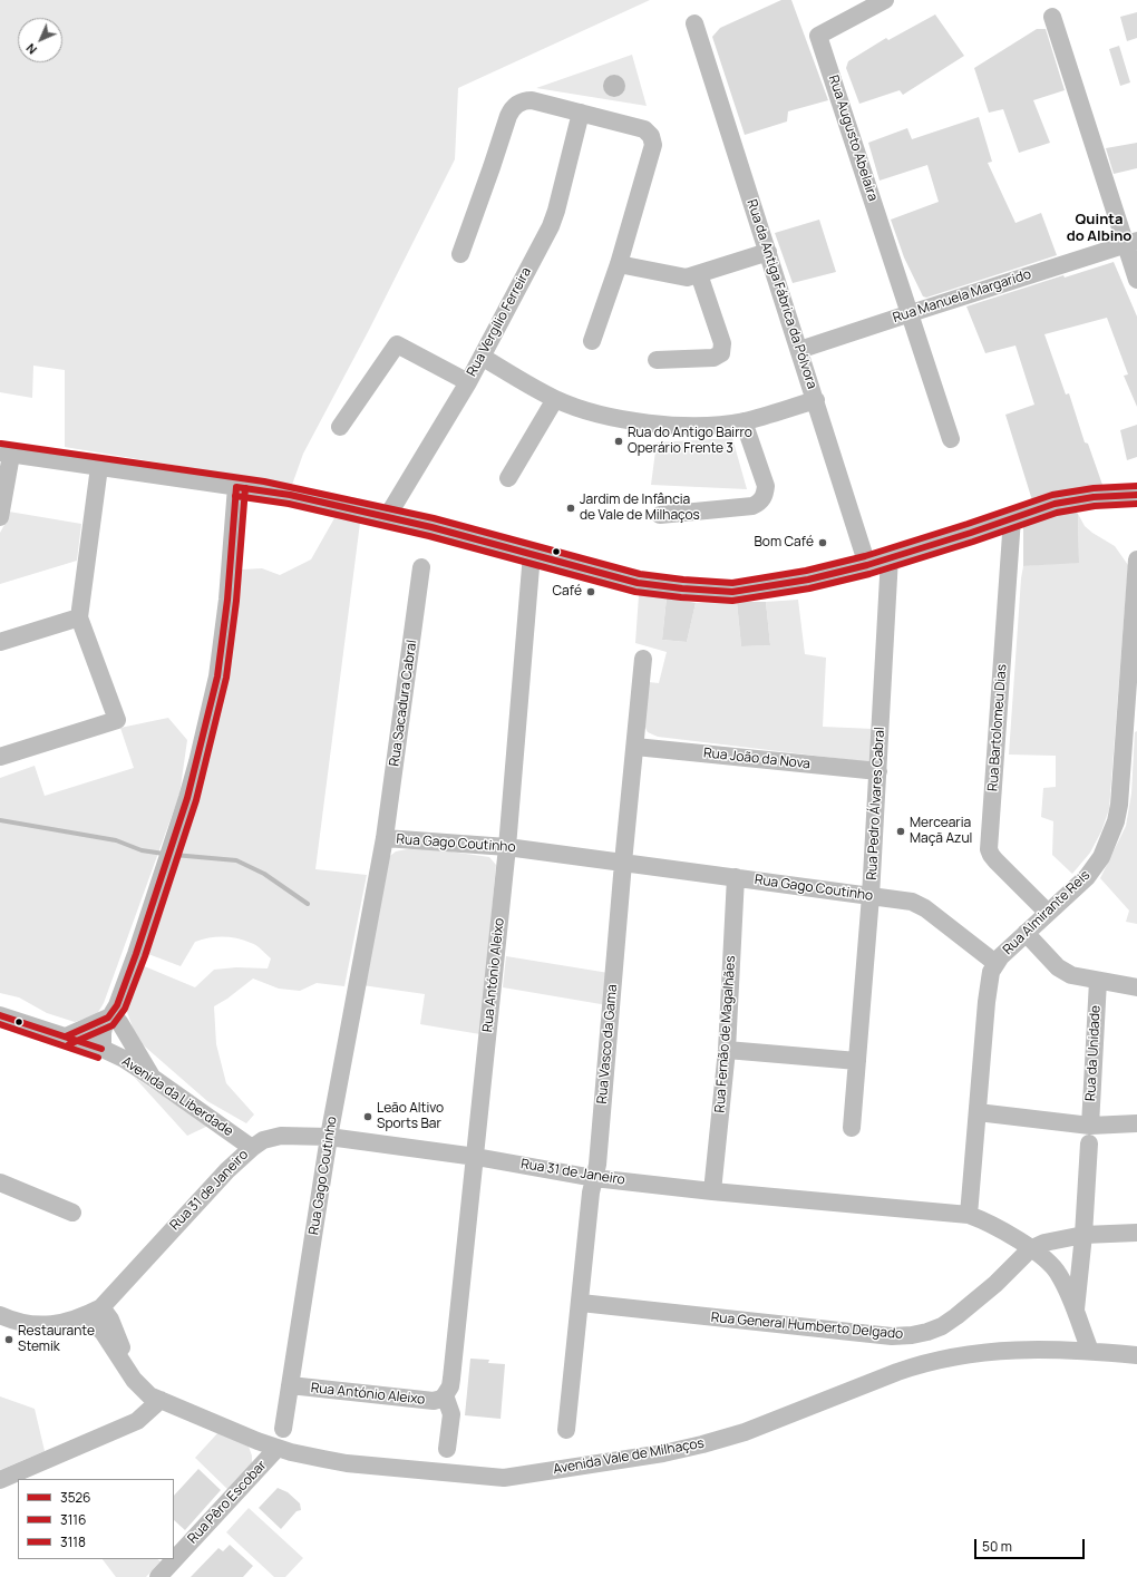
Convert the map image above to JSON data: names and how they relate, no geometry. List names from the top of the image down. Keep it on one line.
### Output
{"streets":{"street":["Rua Augusto Abelaira","Rua da Antiga Fábrica da Pólvora","Rua Manuela Margarido","Rua Vergílio Ferreira","Rua Sacadura Cabral","Rua Bartolomeu Dias","Rua João da Nova","Rua Pedro Álvares Cabral","Rua Gago Coutinho","Rua Almirante Reis","Rua António Aleixo","Rua Fernão de Magalhães","Rua Vasco da Gama","Rua da Unidade","Avenida da Liberdade","Rua 31 de Janeiro","Rua General Humberto Delgado","Avenida Vale de Milhaços","Rua Pêro Escobar"]},"crossings":[["Rua Augusto Abelaira","Rua Manuela Margarido"],["Rua da Antiga Fábrica da Pólvora","Rua Manuela Margarido"],["Rua Sacadura Cabral","Rua Gago Coutinho"],["Rua Bartolomeu Dias","Rua Almirante Reis"],["Rua João da Nova","Rua Pedro Álvares Cabral"],["Rua João da Nova","Rua Vasco da Gama"],["Rua Pedro Álvares Cabral","Rua Gago Coutinho"],["Rua Gago Coutinho","Rua Almirante Reis"],["Rua Gago Coutinho","Rua António Aleixo"],["Rua Gago Coutinho","Rua Fernão de Magalhães"],["Rua Gago Coutinho","Rua Vasco da Gama"],["Rua Gago Coutinho","Rua 31 de Janeiro"],["Rua Almirante Reis","Rua 31 de Janeiro"],["Rua António Aleixo","Rua 31 de Janeiro"],["Rua Fernão de Magalhães","Rua 31 de Janeiro"],["Rua Vasco da Gama","Rua 31 de Janeiro"],["Rua Vasco da Gama","Rua General Humberto Delgado"],["Avenida da Liberdade","Rua 31 de Janeiro"],["Rua 31 de Janeiro","Rua General Humberto Delgado"],["Rua 31 de Janeiro","Avenida Vale de Milhaços"],["Avenida Vale de Milhaços","Rua Pêro Escobar"]],"districts":["Quinta do Albino"],"places":["Rua do Antigo Bairro Operário Frente 3","Jardim de Infância de Vale de Milhaços","Bom Café","Café","Mercearia Maçã Azul","Leão Altivo Sports Bar","Restaurante Stemik"],"lines":["transit line 3118","transit line 3526","transit line 3116"],"legend":["3526","3116","3118"],"scale_bar":"50 m","north":"bottom left"}
